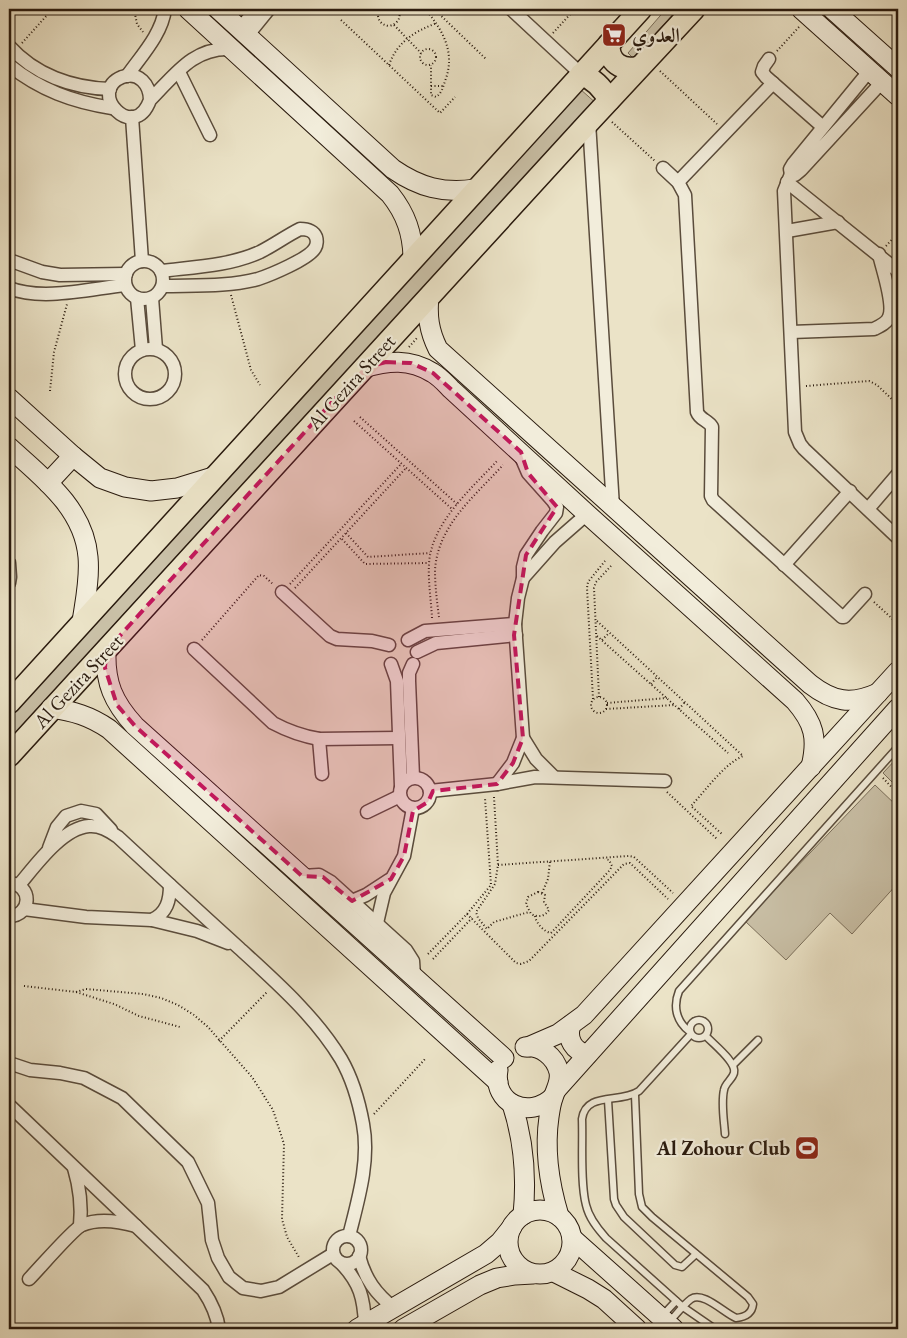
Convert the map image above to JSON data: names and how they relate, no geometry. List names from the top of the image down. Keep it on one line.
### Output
{"streets":{"main road":["Al Gezira Street"]},"places":{"supermarket":["العدوي"],"sports":["Al Zohour Club"]}}
